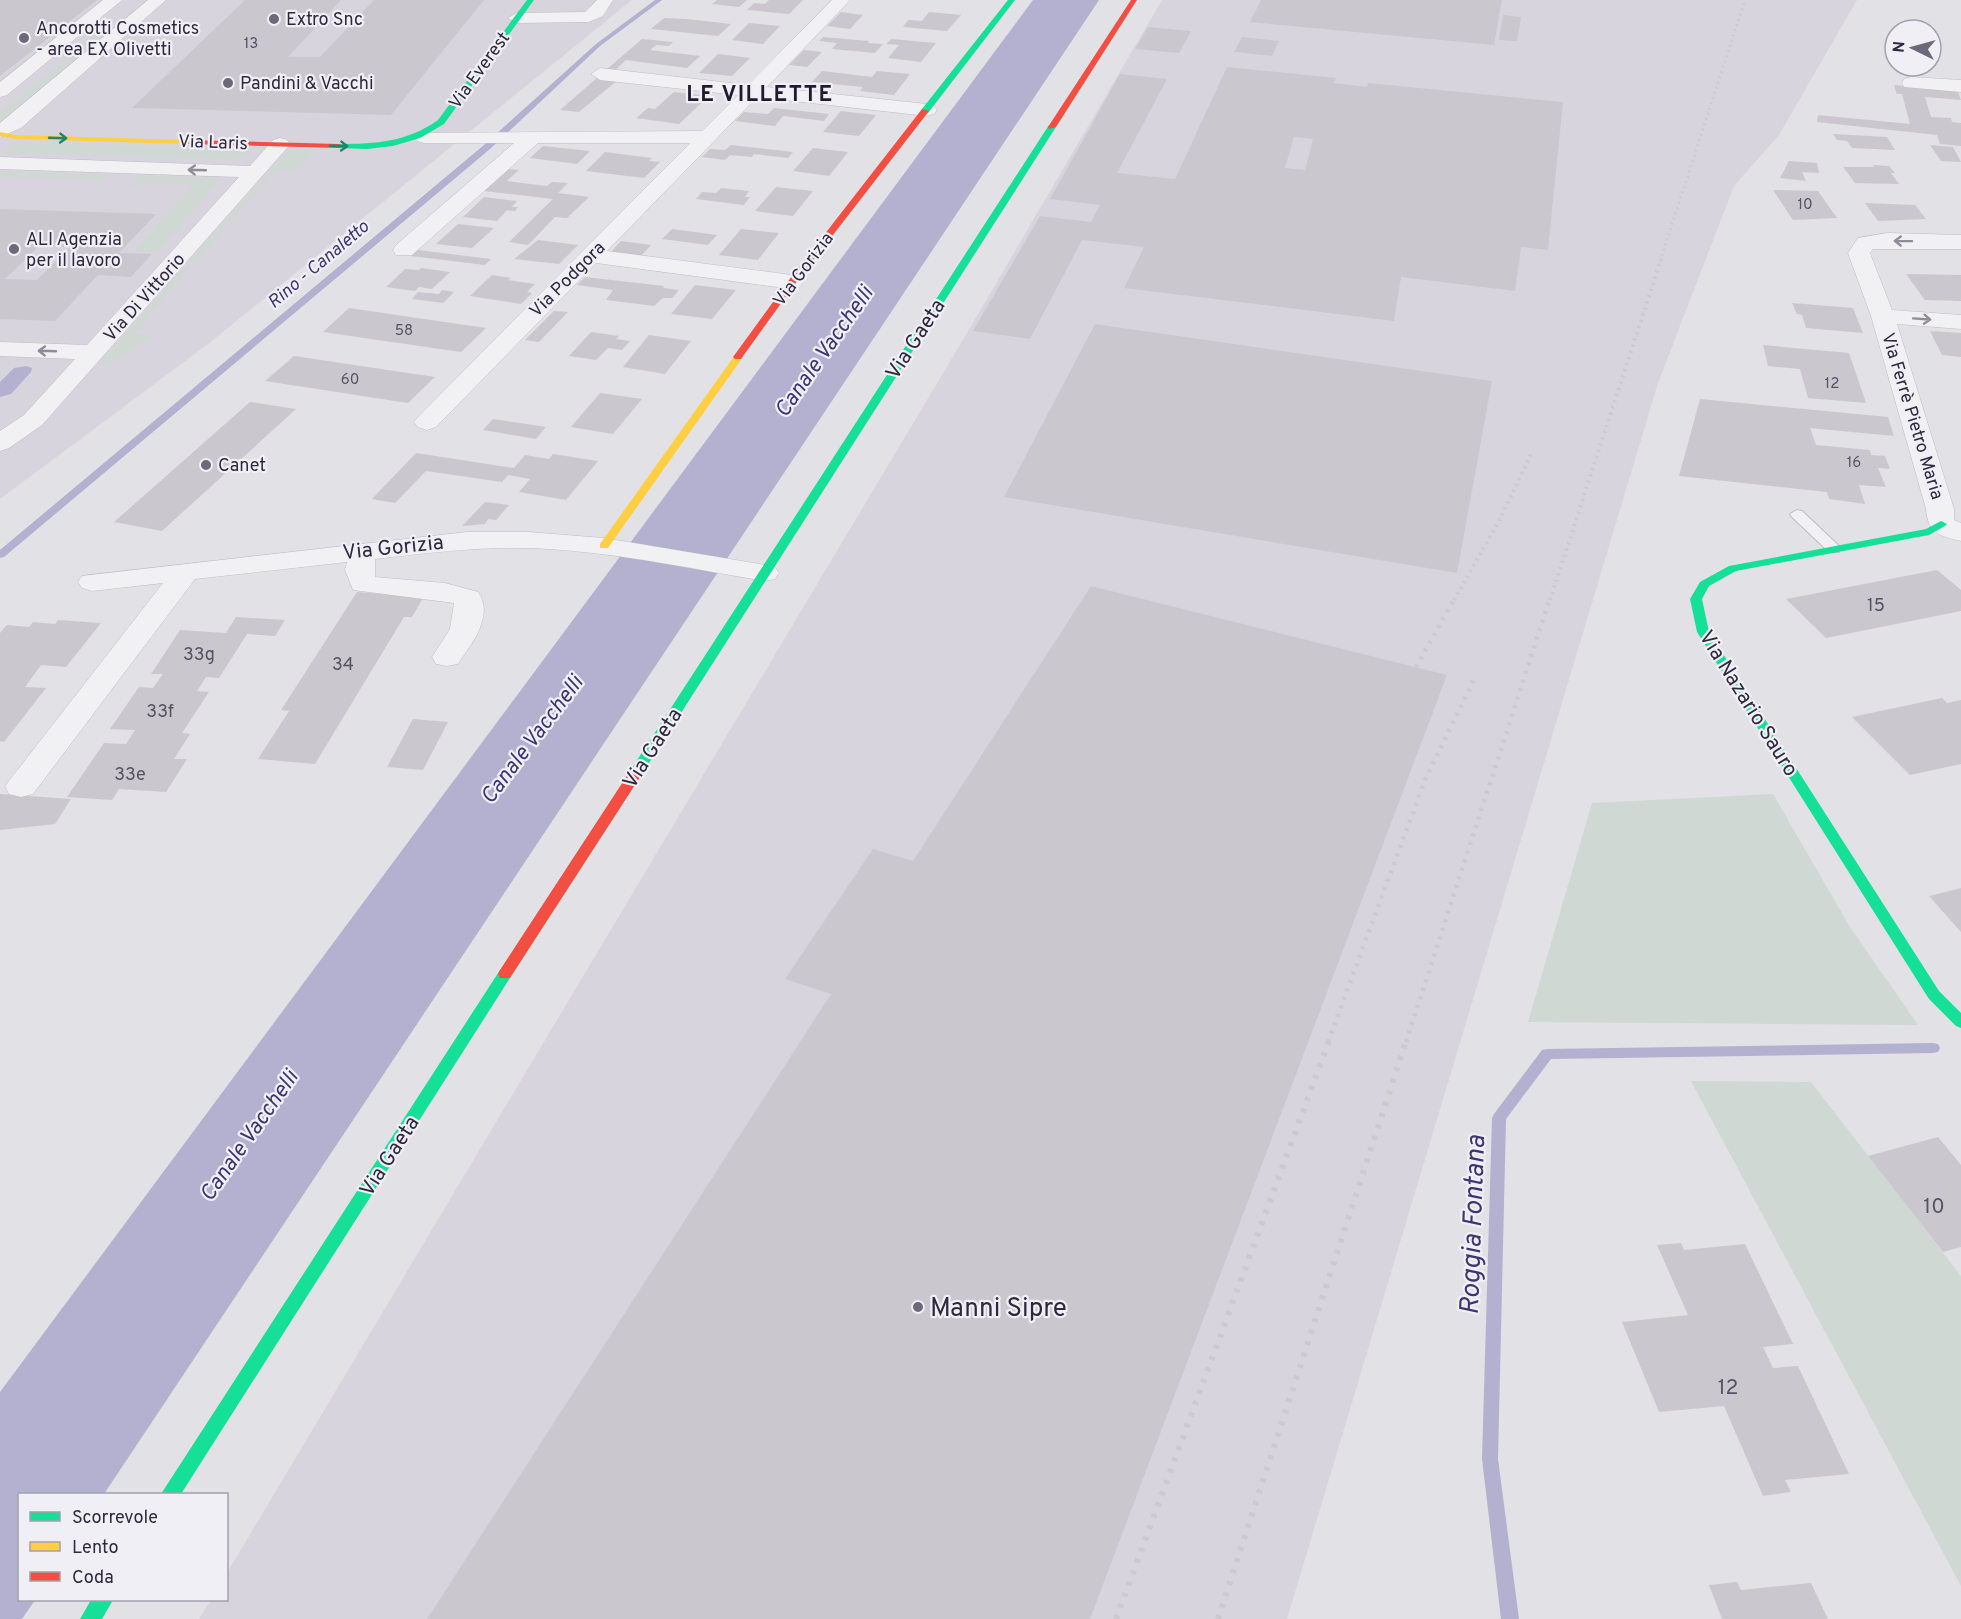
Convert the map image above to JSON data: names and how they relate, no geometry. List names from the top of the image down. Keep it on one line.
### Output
{"streets":{"street":["Via Everest","Via Laris","Via Gorizia","Via Podgora","Via Di Vittorio","Via Gaeta","Via Ferrè Pietro Maria","Via Nazario Sauro"]},"crossings":[["Via Everest","Via Laris"],["Via Laris","Via Di Vittorio"],["Via Gorizia","Via Gaeta"],["Via Ferrè Pietro Maria","Via Nazario Sauro"]],"districts":["LE VILLETTE"],"water":["Rino - Canaletto","Canale Vacchelli","Roggia Fontana"],"places":["Extro Snc","Ancorotti Cosmetics - area EX Olivetti","Pandini & Vacchi","ALI Agenzia per il lavoro","Canet","Manni Sipre"],"house_numbers":["13","10","58","60","12","16","15","33g","34","33f","33e","10","12"],"legend":["Scorrevole","Lento","Coda"],"north":"left"}
